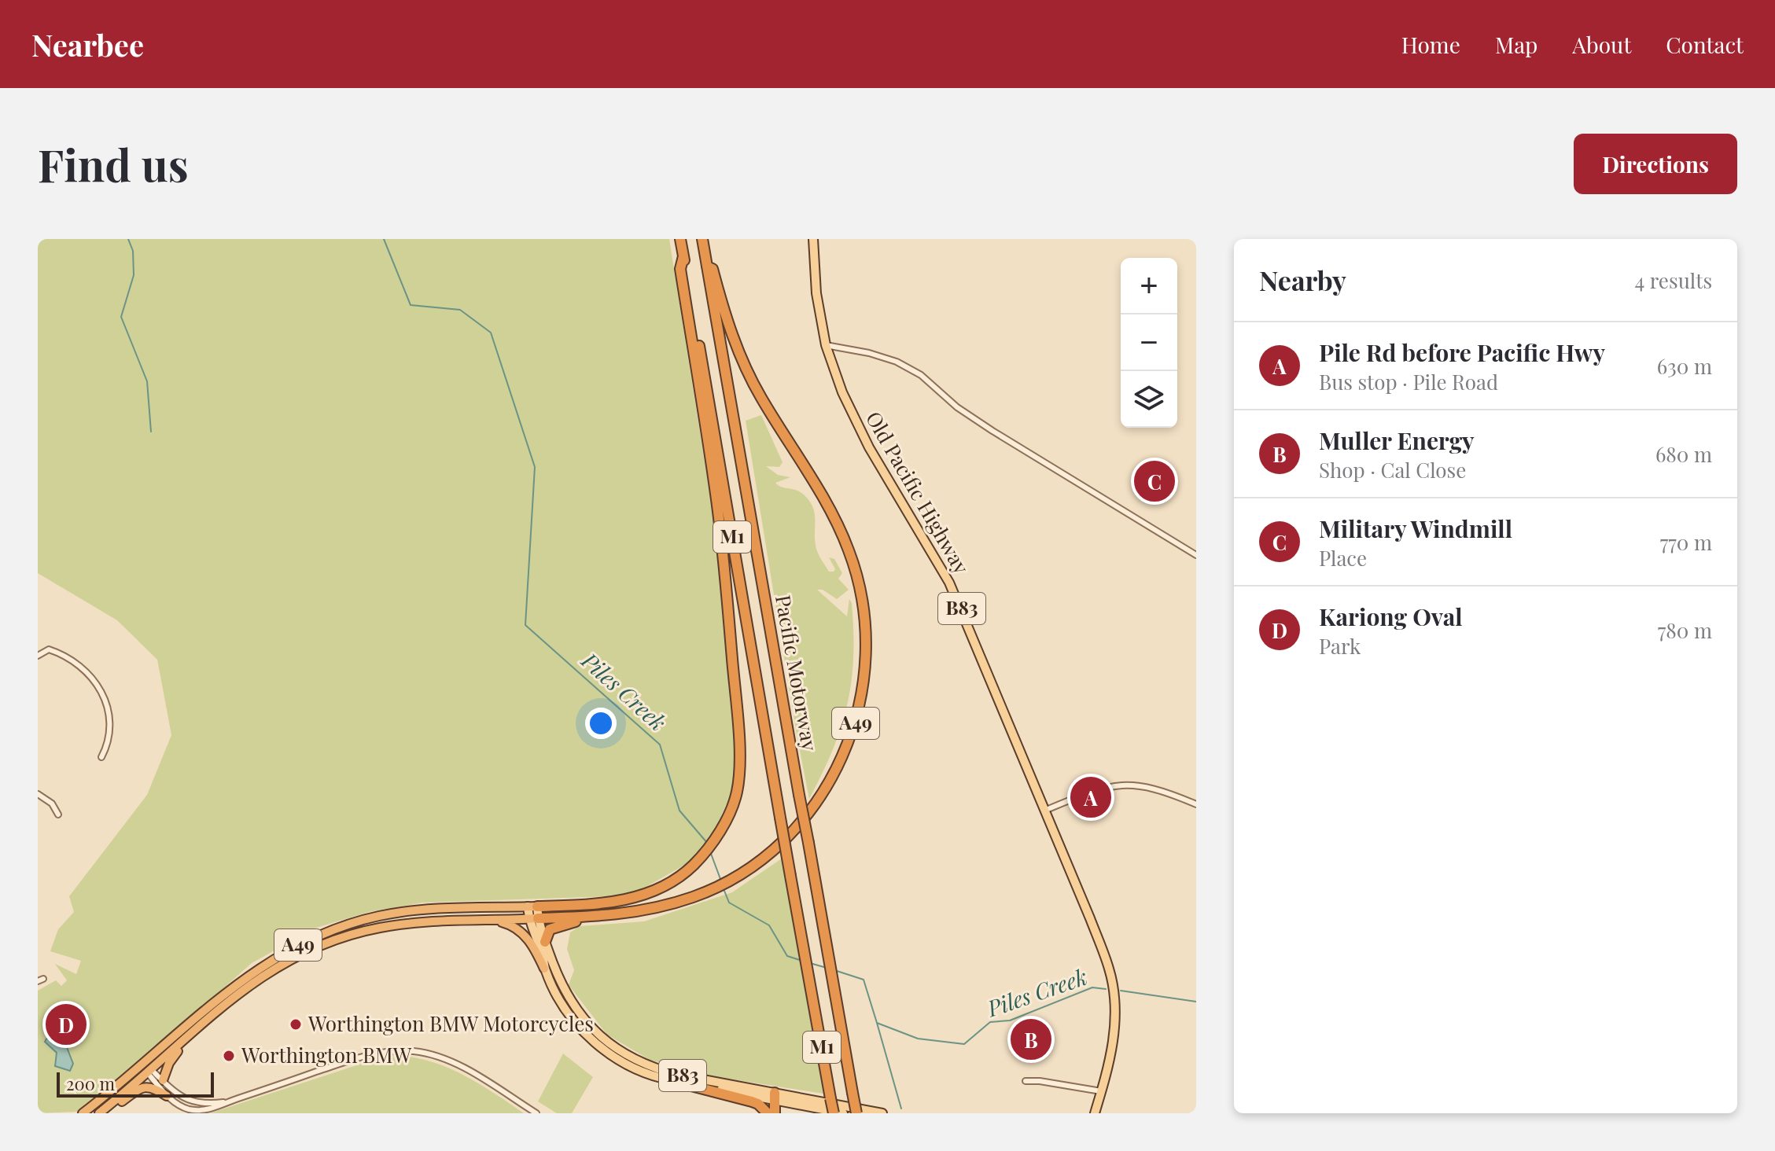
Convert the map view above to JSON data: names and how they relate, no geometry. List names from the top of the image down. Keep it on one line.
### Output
{"streets":{"highway":["M1","Pacific Motorway","A49"],"main road":["Old Pacific Highway","B83"]},"crossings":[["B83","A49"],["Pacific Motorway","A49"]],"water":["Piles Creek"],"places":["Worthington BMW Motorcycles","Worthington BMW"],"scale_bar":"200 m","page":{"header":"Nearbee","nav":["Home","Map","About","Contact"],"buttons":"Directions","title":"Find us","heading":["Nearby","4 results"],"map_buttons":["+","−"],"list":[{"mark":"A","name":"Pile Rd before Pacific Hwy","note":"Bus stop · Pile Road","value":"630 m"},{"mark":"B","name":"Muller Energy","note":"Shop · Cal Close","value":"680 m"},{"mark":"C","name":"Military Windmill","note":"Place","value":"770 m"},{"mark":"D","name":"Kariong Oval","note":"Park","value":"780 m"}],"pins":["C","A","D","B"],"scale":"200 m"}}
